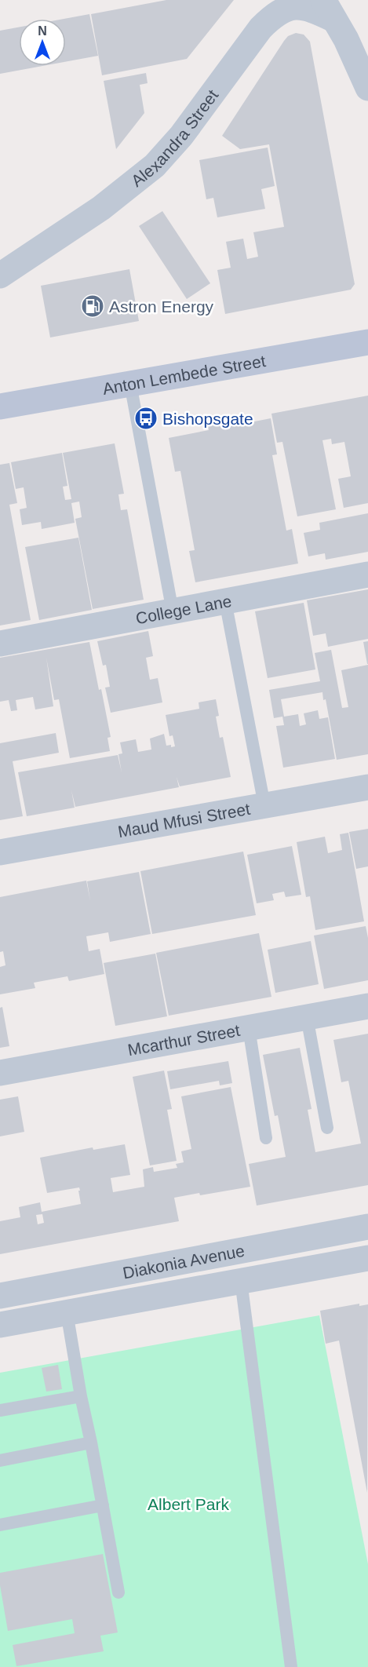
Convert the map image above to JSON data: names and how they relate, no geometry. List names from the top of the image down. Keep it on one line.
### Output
{"streets":{"main road":["Anton Lembede Street"],"street":["Alexandra Street","College Lane","Maud Mfusi Street","Mcarthur Street","Diakonia Avenue"]},"parks":["Albert Park"],"places":{"fuel station":["Astron Energy"],"bus stop":["Bishopsgate"]},"north":"top"}
